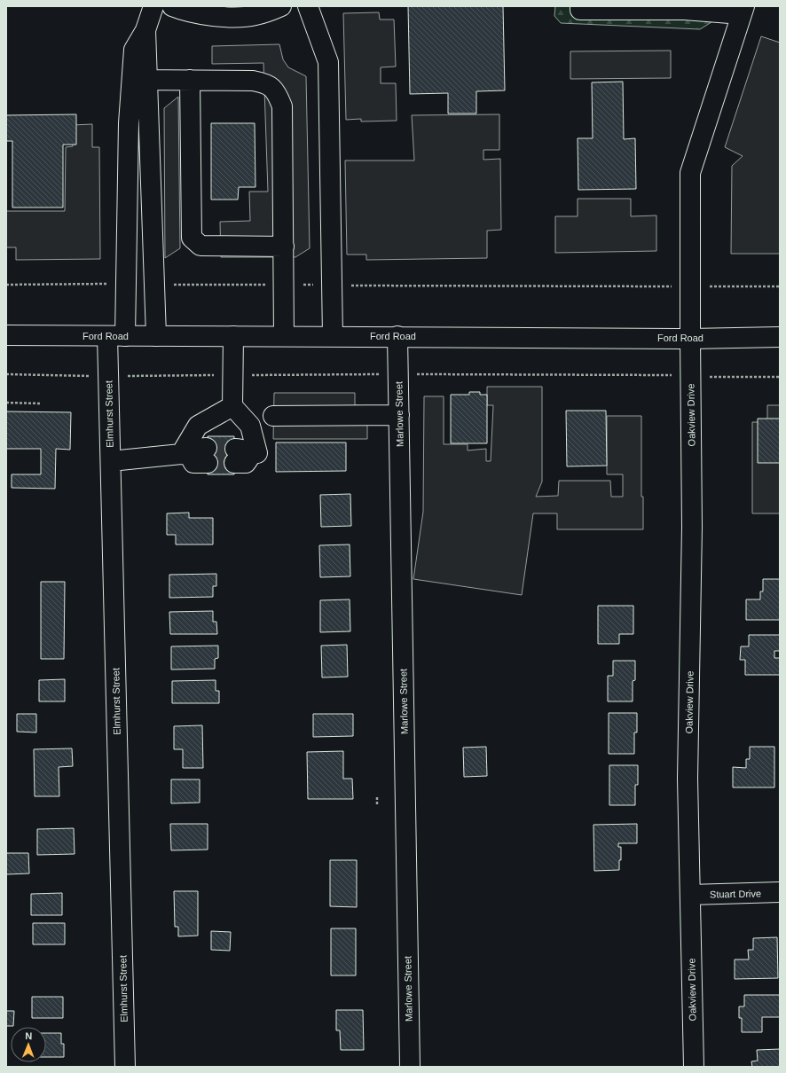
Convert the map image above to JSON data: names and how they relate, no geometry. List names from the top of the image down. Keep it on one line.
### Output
{"streets":{"street":["Ford Road","Elmhurst Street","Marlowe Street","Oakview Drive","Stuart Drive"]},"crossings":[["Ford Road","Elmhurst Street"],["Ford Road","Marlowe Street"],["Ford Road","Oakview Drive"],["Oakview Drive","Stuart Drive"]],"north":"top"}
